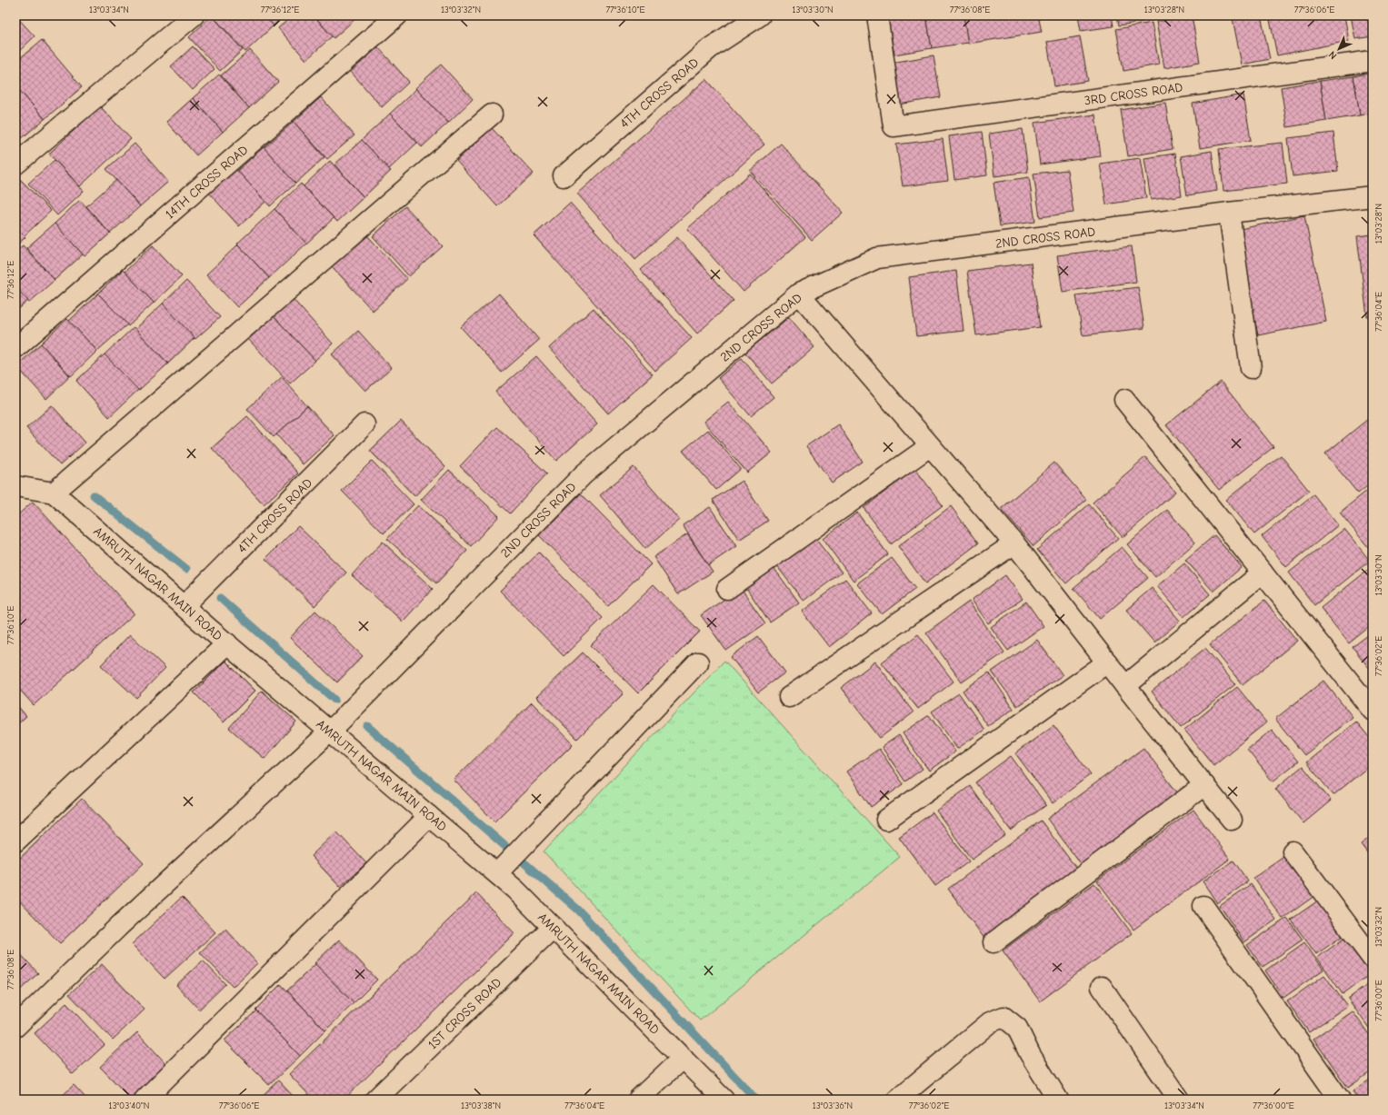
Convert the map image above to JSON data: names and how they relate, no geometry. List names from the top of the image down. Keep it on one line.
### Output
{"streets":{"street":["4TH CROSS ROAD","3RD CROSS ROAD","14TH CROSS ROAD","2ND CROSS ROAD","AMRUTH NAGAR MAIN ROAD","1ST CROSS ROAD"]},"crossings":[["4TH CROSS ROAD","AMRUTH NAGAR MAIN ROAD"],["2ND CROSS ROAD","AMRUTH NAGAR MAIN ROAD"],["AMRUTH NAGAR MAIN ROAD","1ST CROSS ROAD"]],"north":"bottom left","coordinates":["13°03'34\"N","77°36'12\"E","13°03'32\"N","77°36'10\"E","13°03'30\"N","77°36'08\"E","13°03'28\"N","77°36'06\"E","77°36'04\"E","77°36'02\"E","77°36'00\"E","13°03'40\"N","13°03'38\"N","13°03'36\"N"]}
